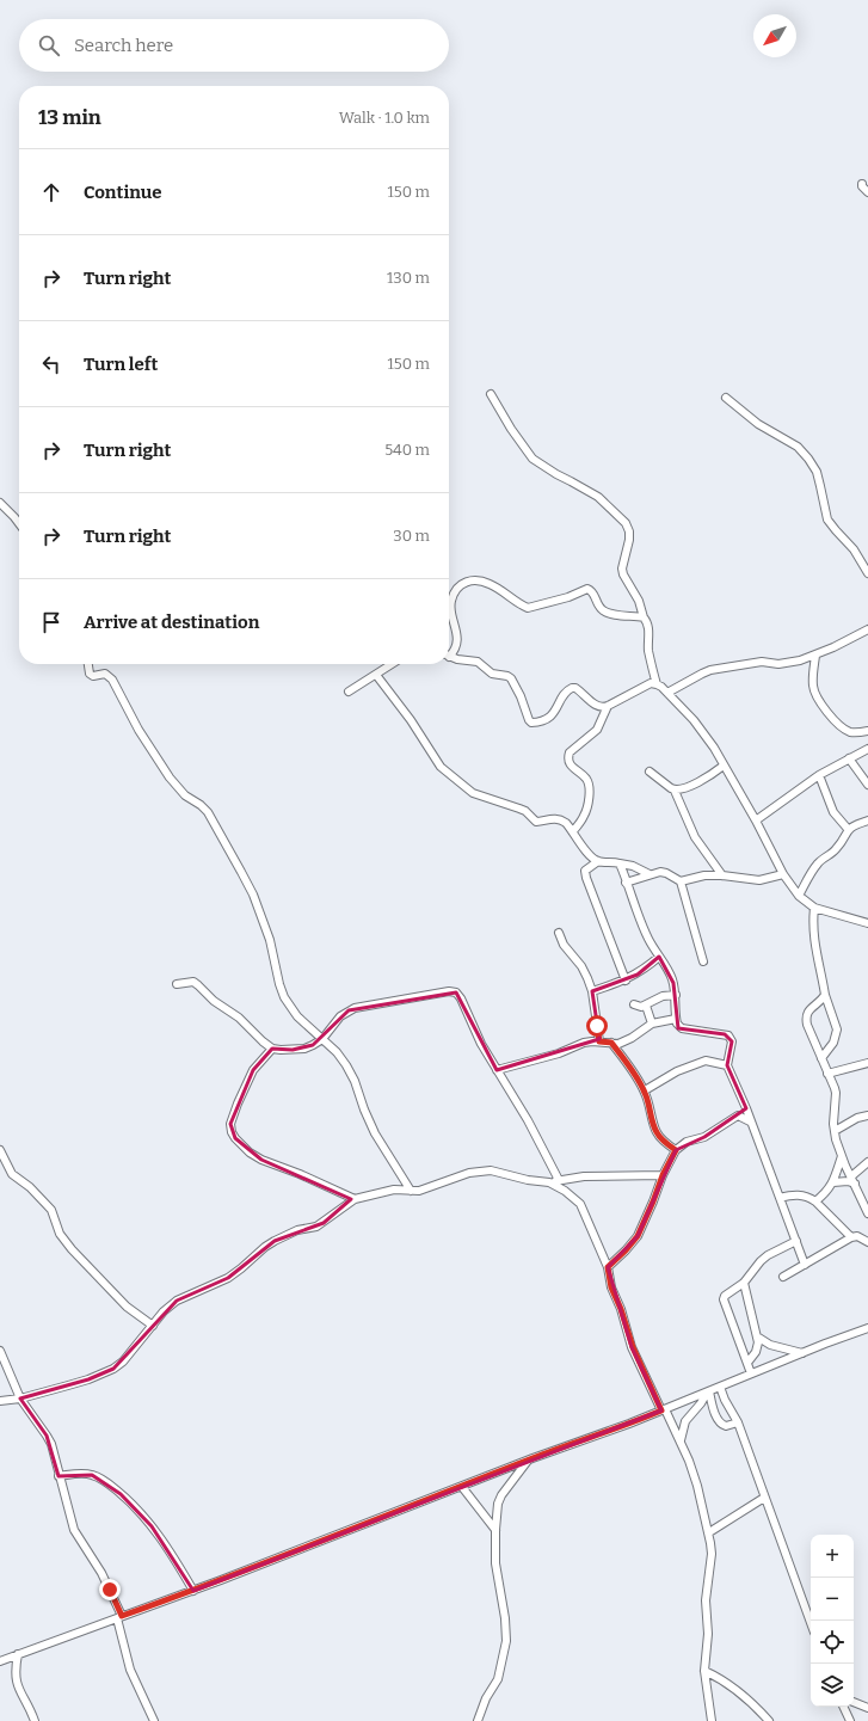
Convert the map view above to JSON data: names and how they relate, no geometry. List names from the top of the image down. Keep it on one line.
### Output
{"north":"bottom left","page":{"search":"Search here","heading":["13 min","Walk · 1.0 km"],"list":[["Continue","150 m"],["Turn right","130 m"],["Turn left","150 m"],["Turn right","540 m"],["Turn right","30 m"],"Arrive at destination"],"map_buttons":["+","−"]}}
